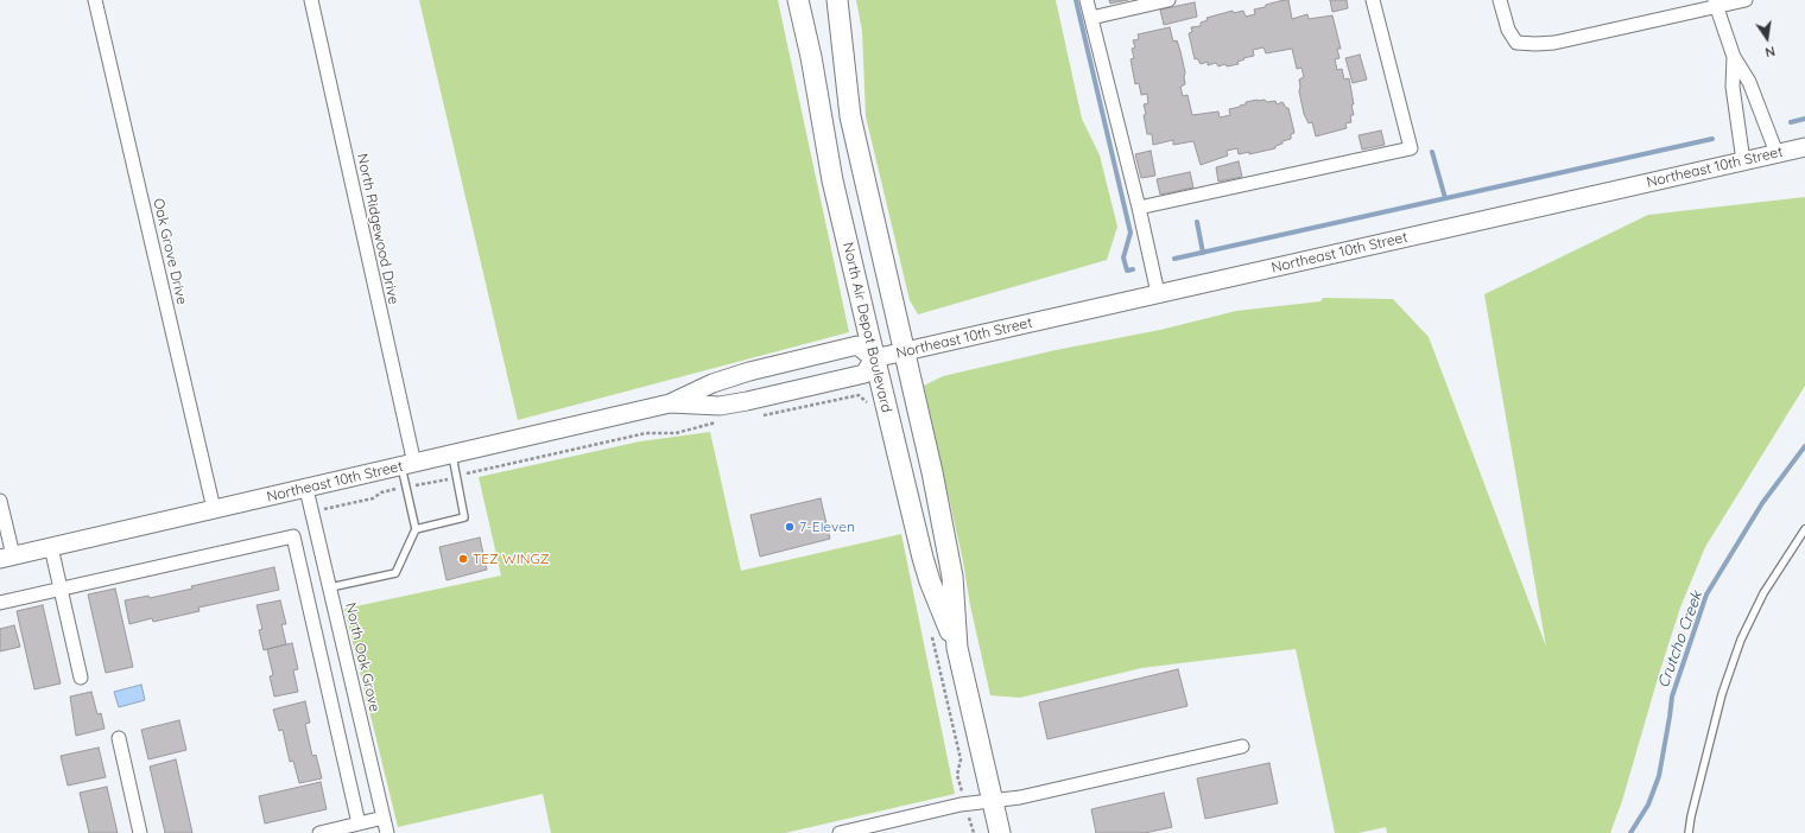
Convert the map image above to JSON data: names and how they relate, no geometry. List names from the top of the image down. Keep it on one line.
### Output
{"streets":{"main road":["Northeast 10th Street","North Air Depot Boulevard"],"street":["North Ridgewood Drive","Oak Grove Drive","North Oak Grove"]},"crossings":[["Northeast 10th Street","North Ridgewood Drive"],["Northeast 10th Street","Oak Grove Drive"],["Northeast 10th Street","North Air Depot Boulevard"],["Northeast 10th Street","North Oak Grove"]],"water":["Crutcho Creek"],"places":["7-Eleven","TEZ WINGZ"],"north":"bottom"}
